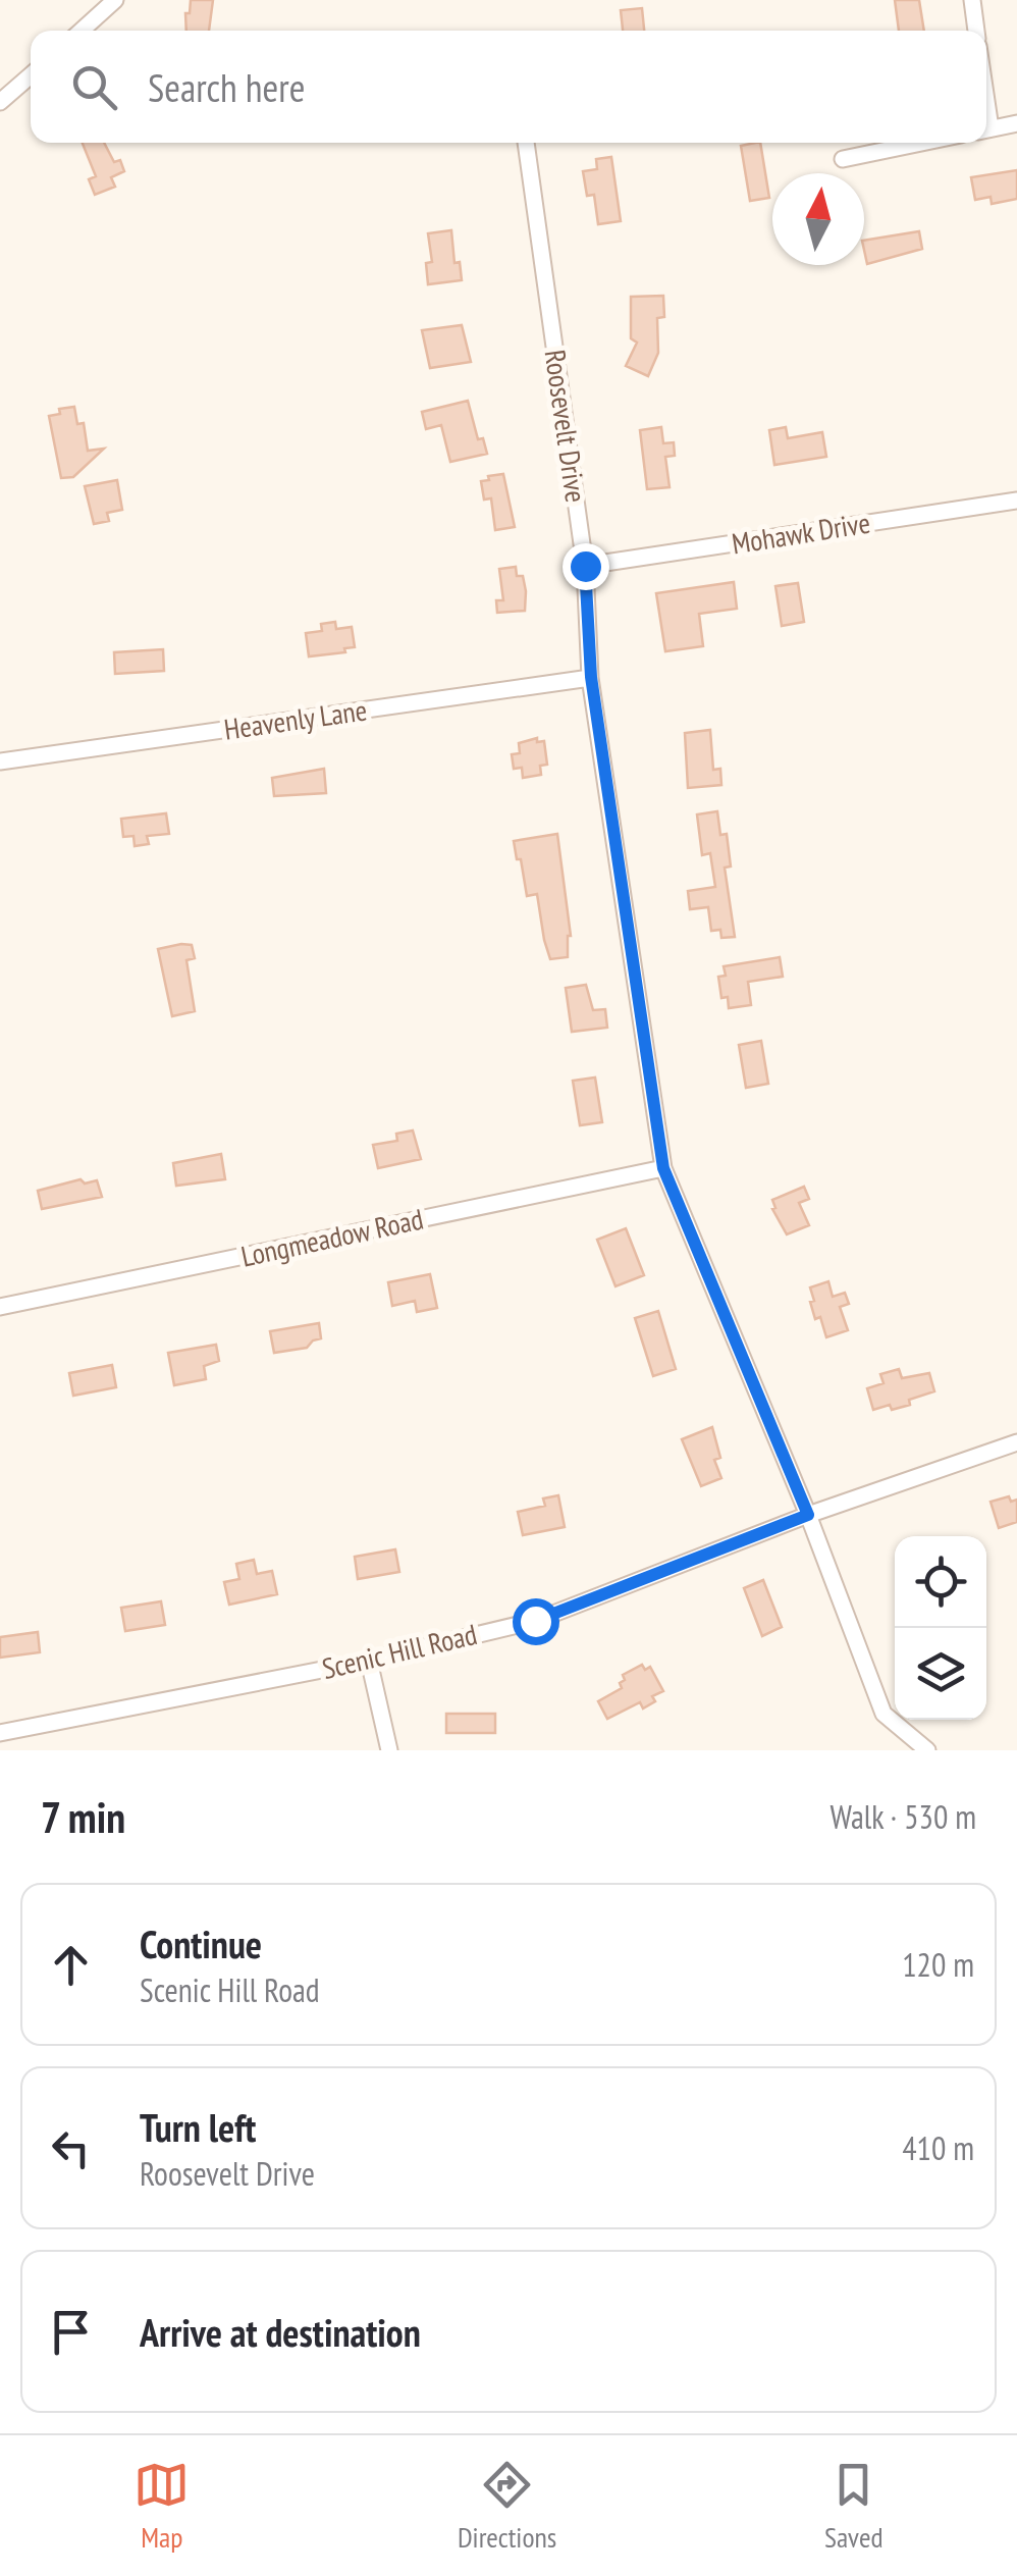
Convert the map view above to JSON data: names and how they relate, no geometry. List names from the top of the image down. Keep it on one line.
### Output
{"streets":{"street":["Roosevelt Drive","Mohawk Drive","Heavenly Lane","Longmeadow Road","Scenic Hill Road"]},"crossings":[["Roosevelt Drive","Mohawk Drive"],["Roosevelt Drive","Heavenly Lane"],["Roosevelt Drive","Longmeadow Road"],["Roosevelt Drive","Scenic Hill Road"]],"north":"top","page":{"search":"Search here","heading":["7 min","Walk · 530 m"],"list":[["Continue","Scenic Hill Road","120 m"],["Turn left","Roosevelt Drive","410 m"],"Arrive at destination"],"nav":["Map","Directions","Saved"]}}
